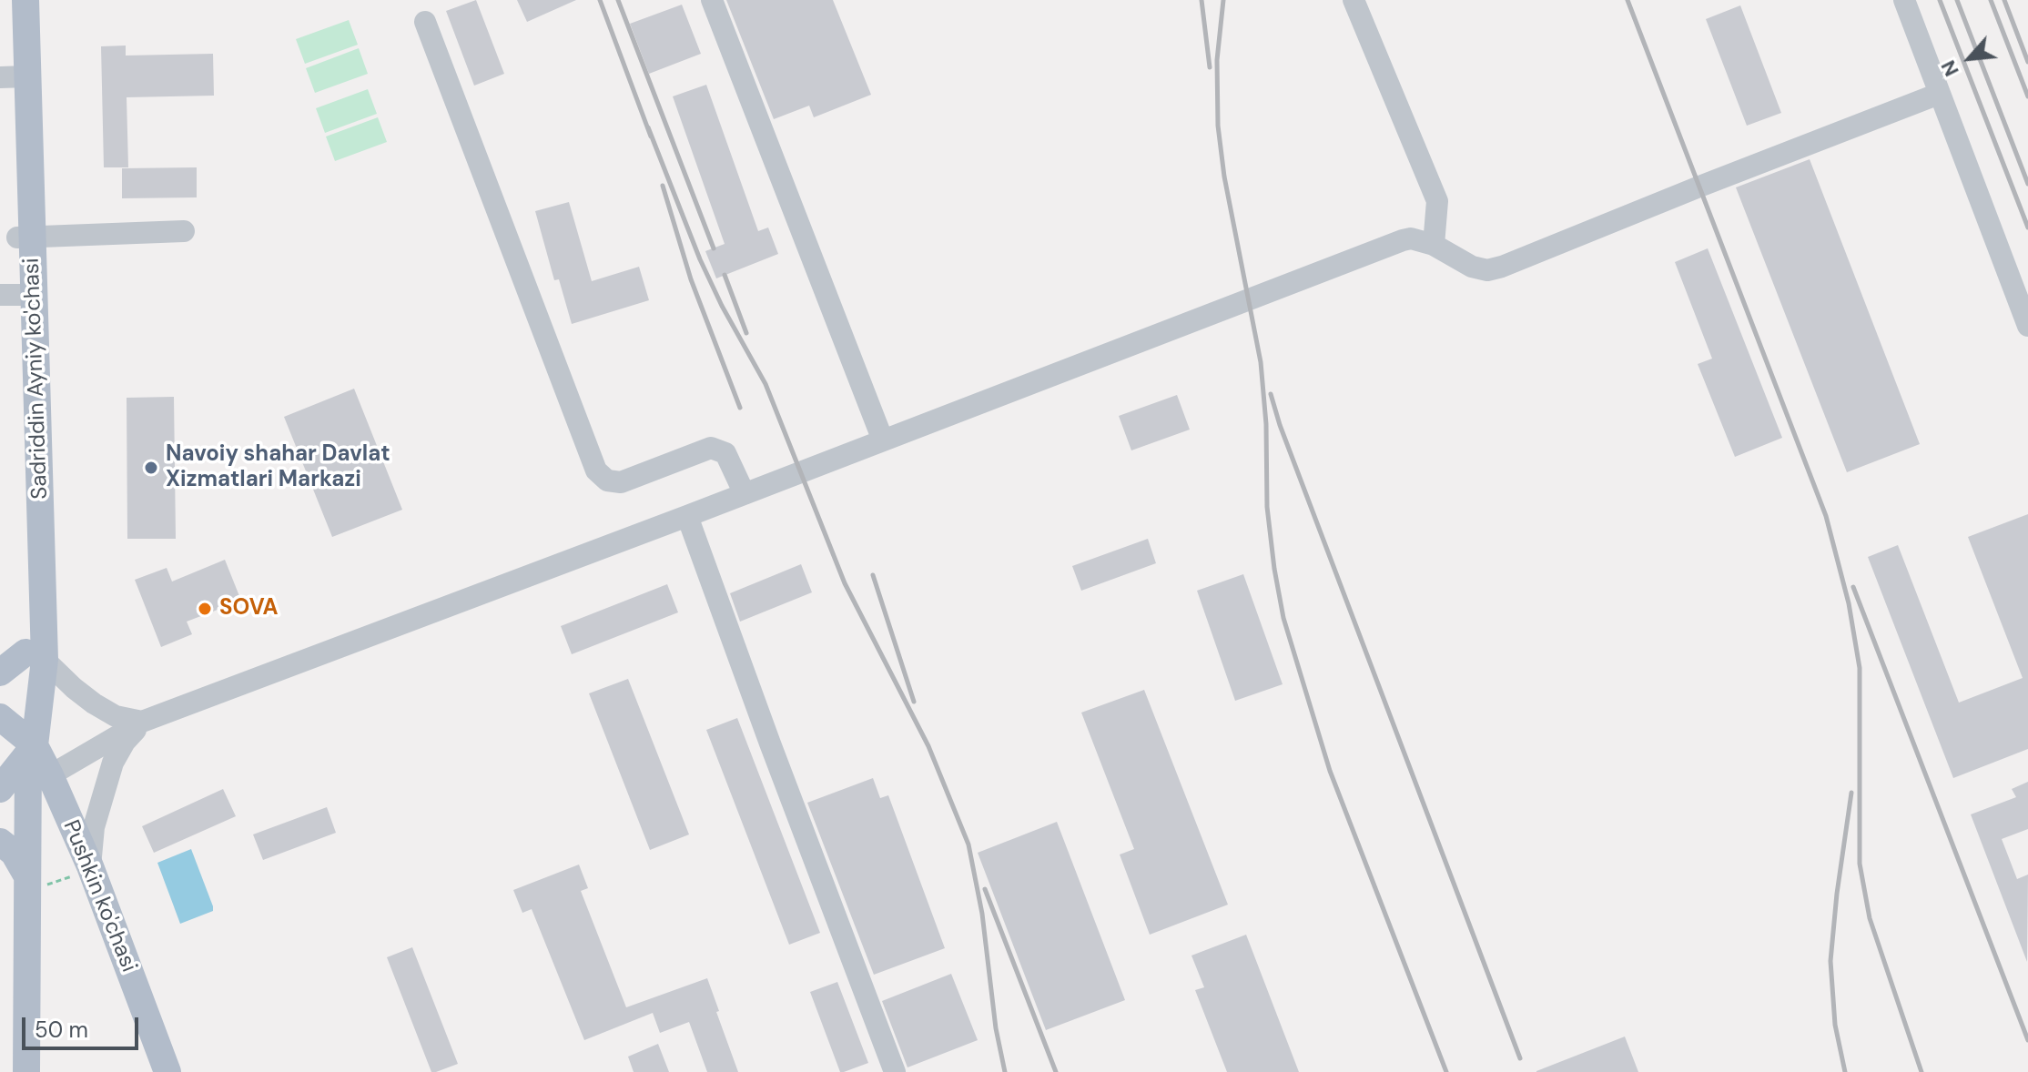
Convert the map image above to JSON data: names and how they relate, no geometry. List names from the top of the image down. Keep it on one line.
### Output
{"streets":{"main road":["Sadriddin Ayniy ko'chasi","Pushkin ko'chasi"]},"crossings":[["Sadriddin Ayniy ko'chasi","Pushkin ko'chasi"]],"places":["Navoiy shahar Davlat Xizmatlari Markazi","SOVA"],"scale_bar":"50 m","north":"bottom left"}
